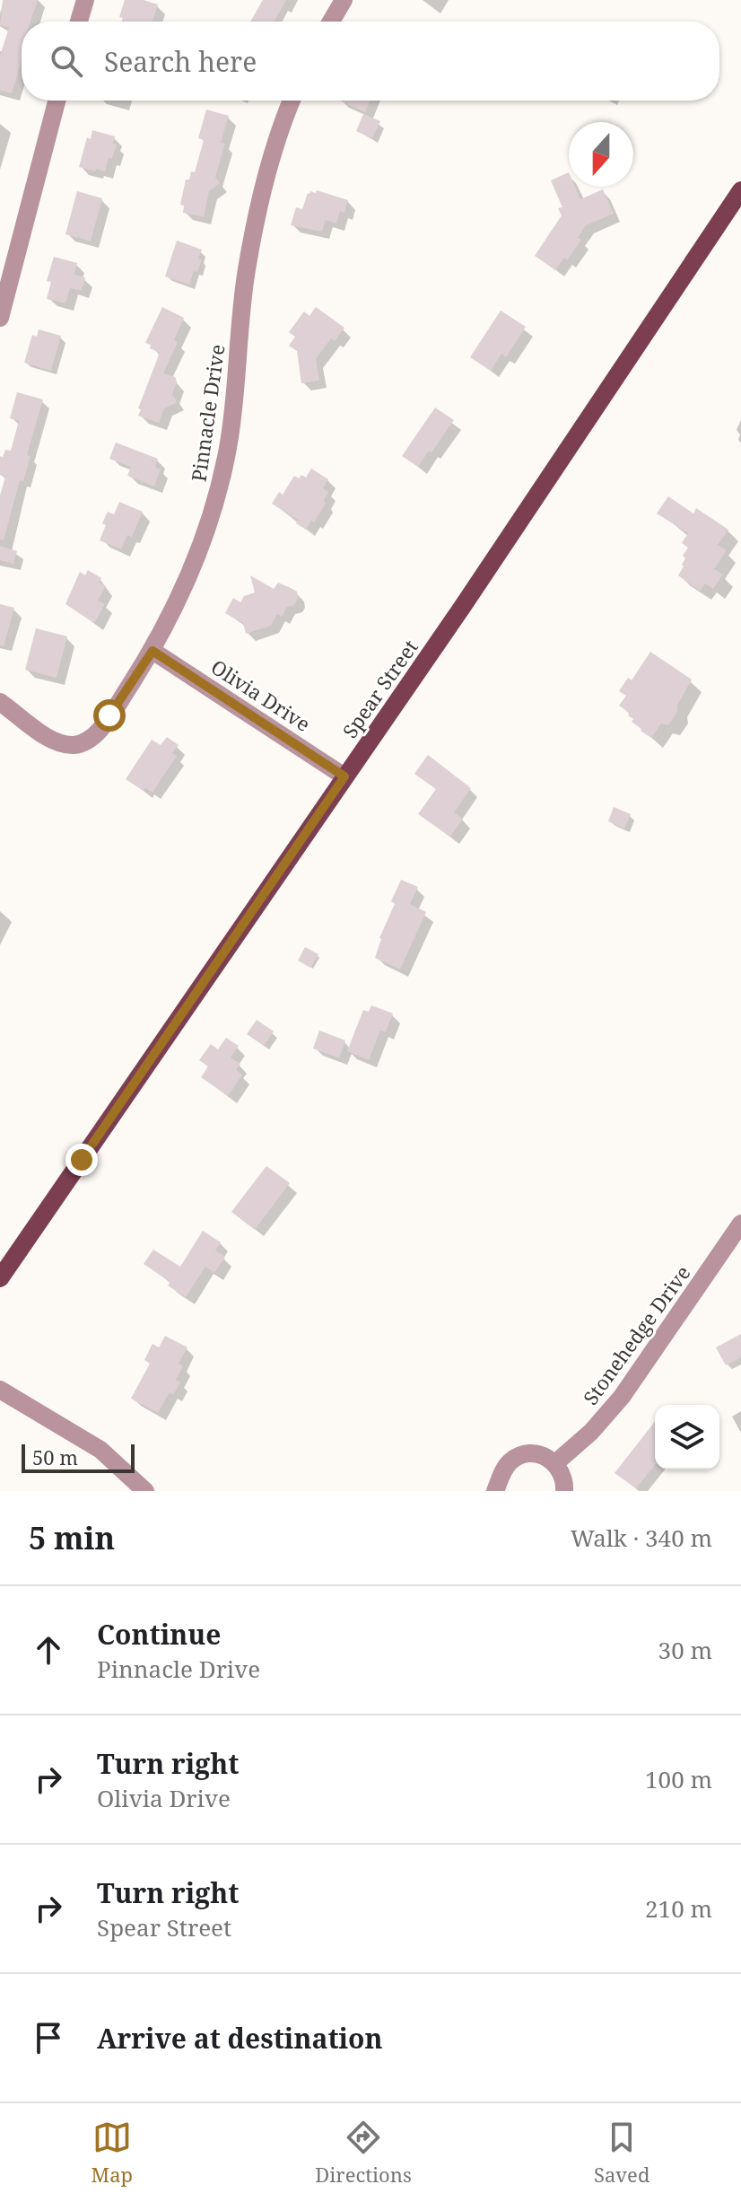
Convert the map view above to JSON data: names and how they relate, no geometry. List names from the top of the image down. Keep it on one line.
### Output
{"streets":{"main road":["Spear Street"],"street":["Pinnacle Drive","Olivia Drive","Stonehedge Drive"]},"crossings":[["Pinnacle Drive","Olivia Drive"],["Spear Street","Olivia Drive"]],"scale_bar":"50 m","north":"bottom","page":{"search":"Search here","scale":"50 m","heading":["5 min","Walk · 340 m"],"list":[["Continue","Pinnacle Drive","30 m"],["Turn right","Olivia Drive","100 m"],["Turn right","Spear Street","210 m"],"Arrive at destination"],"nav":["Map","Directions","Saved"]}}
